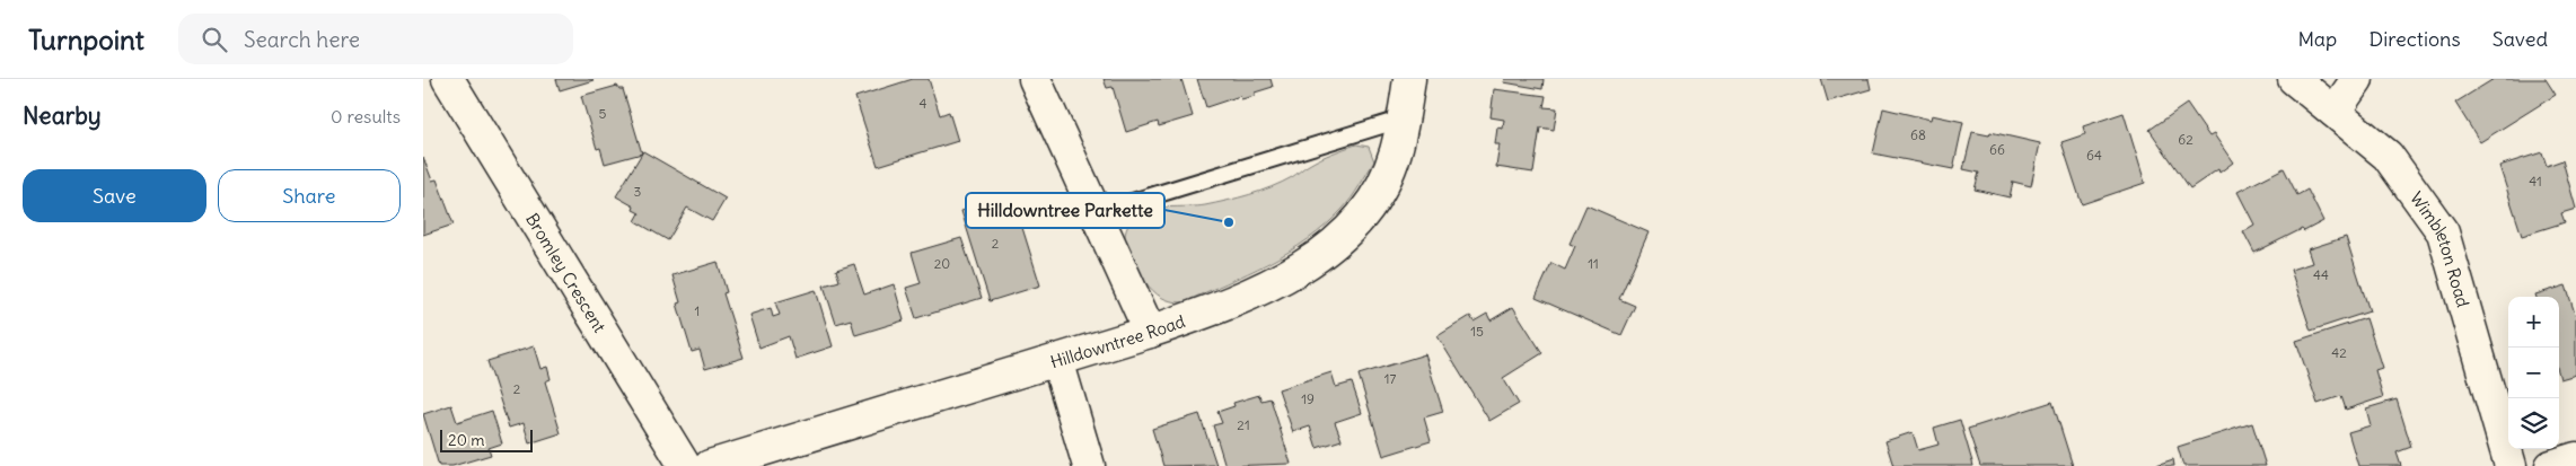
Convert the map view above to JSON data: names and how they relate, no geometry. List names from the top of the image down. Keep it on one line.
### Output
{"streets":{"street":["Wimbleton Road","Bromley Crescent","Hilldowntree Road"]},"places":["Hilldowntree Parkette"],"house_numbers":["4","5","68","62","66","64","41","3","2","20","11","44","1","15","42","17","2","19","21"],"scale_bar":"20 m","page":{"header":"Turnpoint","search":"Search here","nav":["Map","Directions","Saved"],"heading":["Nearby","0 results"],"buttons":["Save","Share"],"map_buttons":["+","−"],"scale":"20 m"}}
